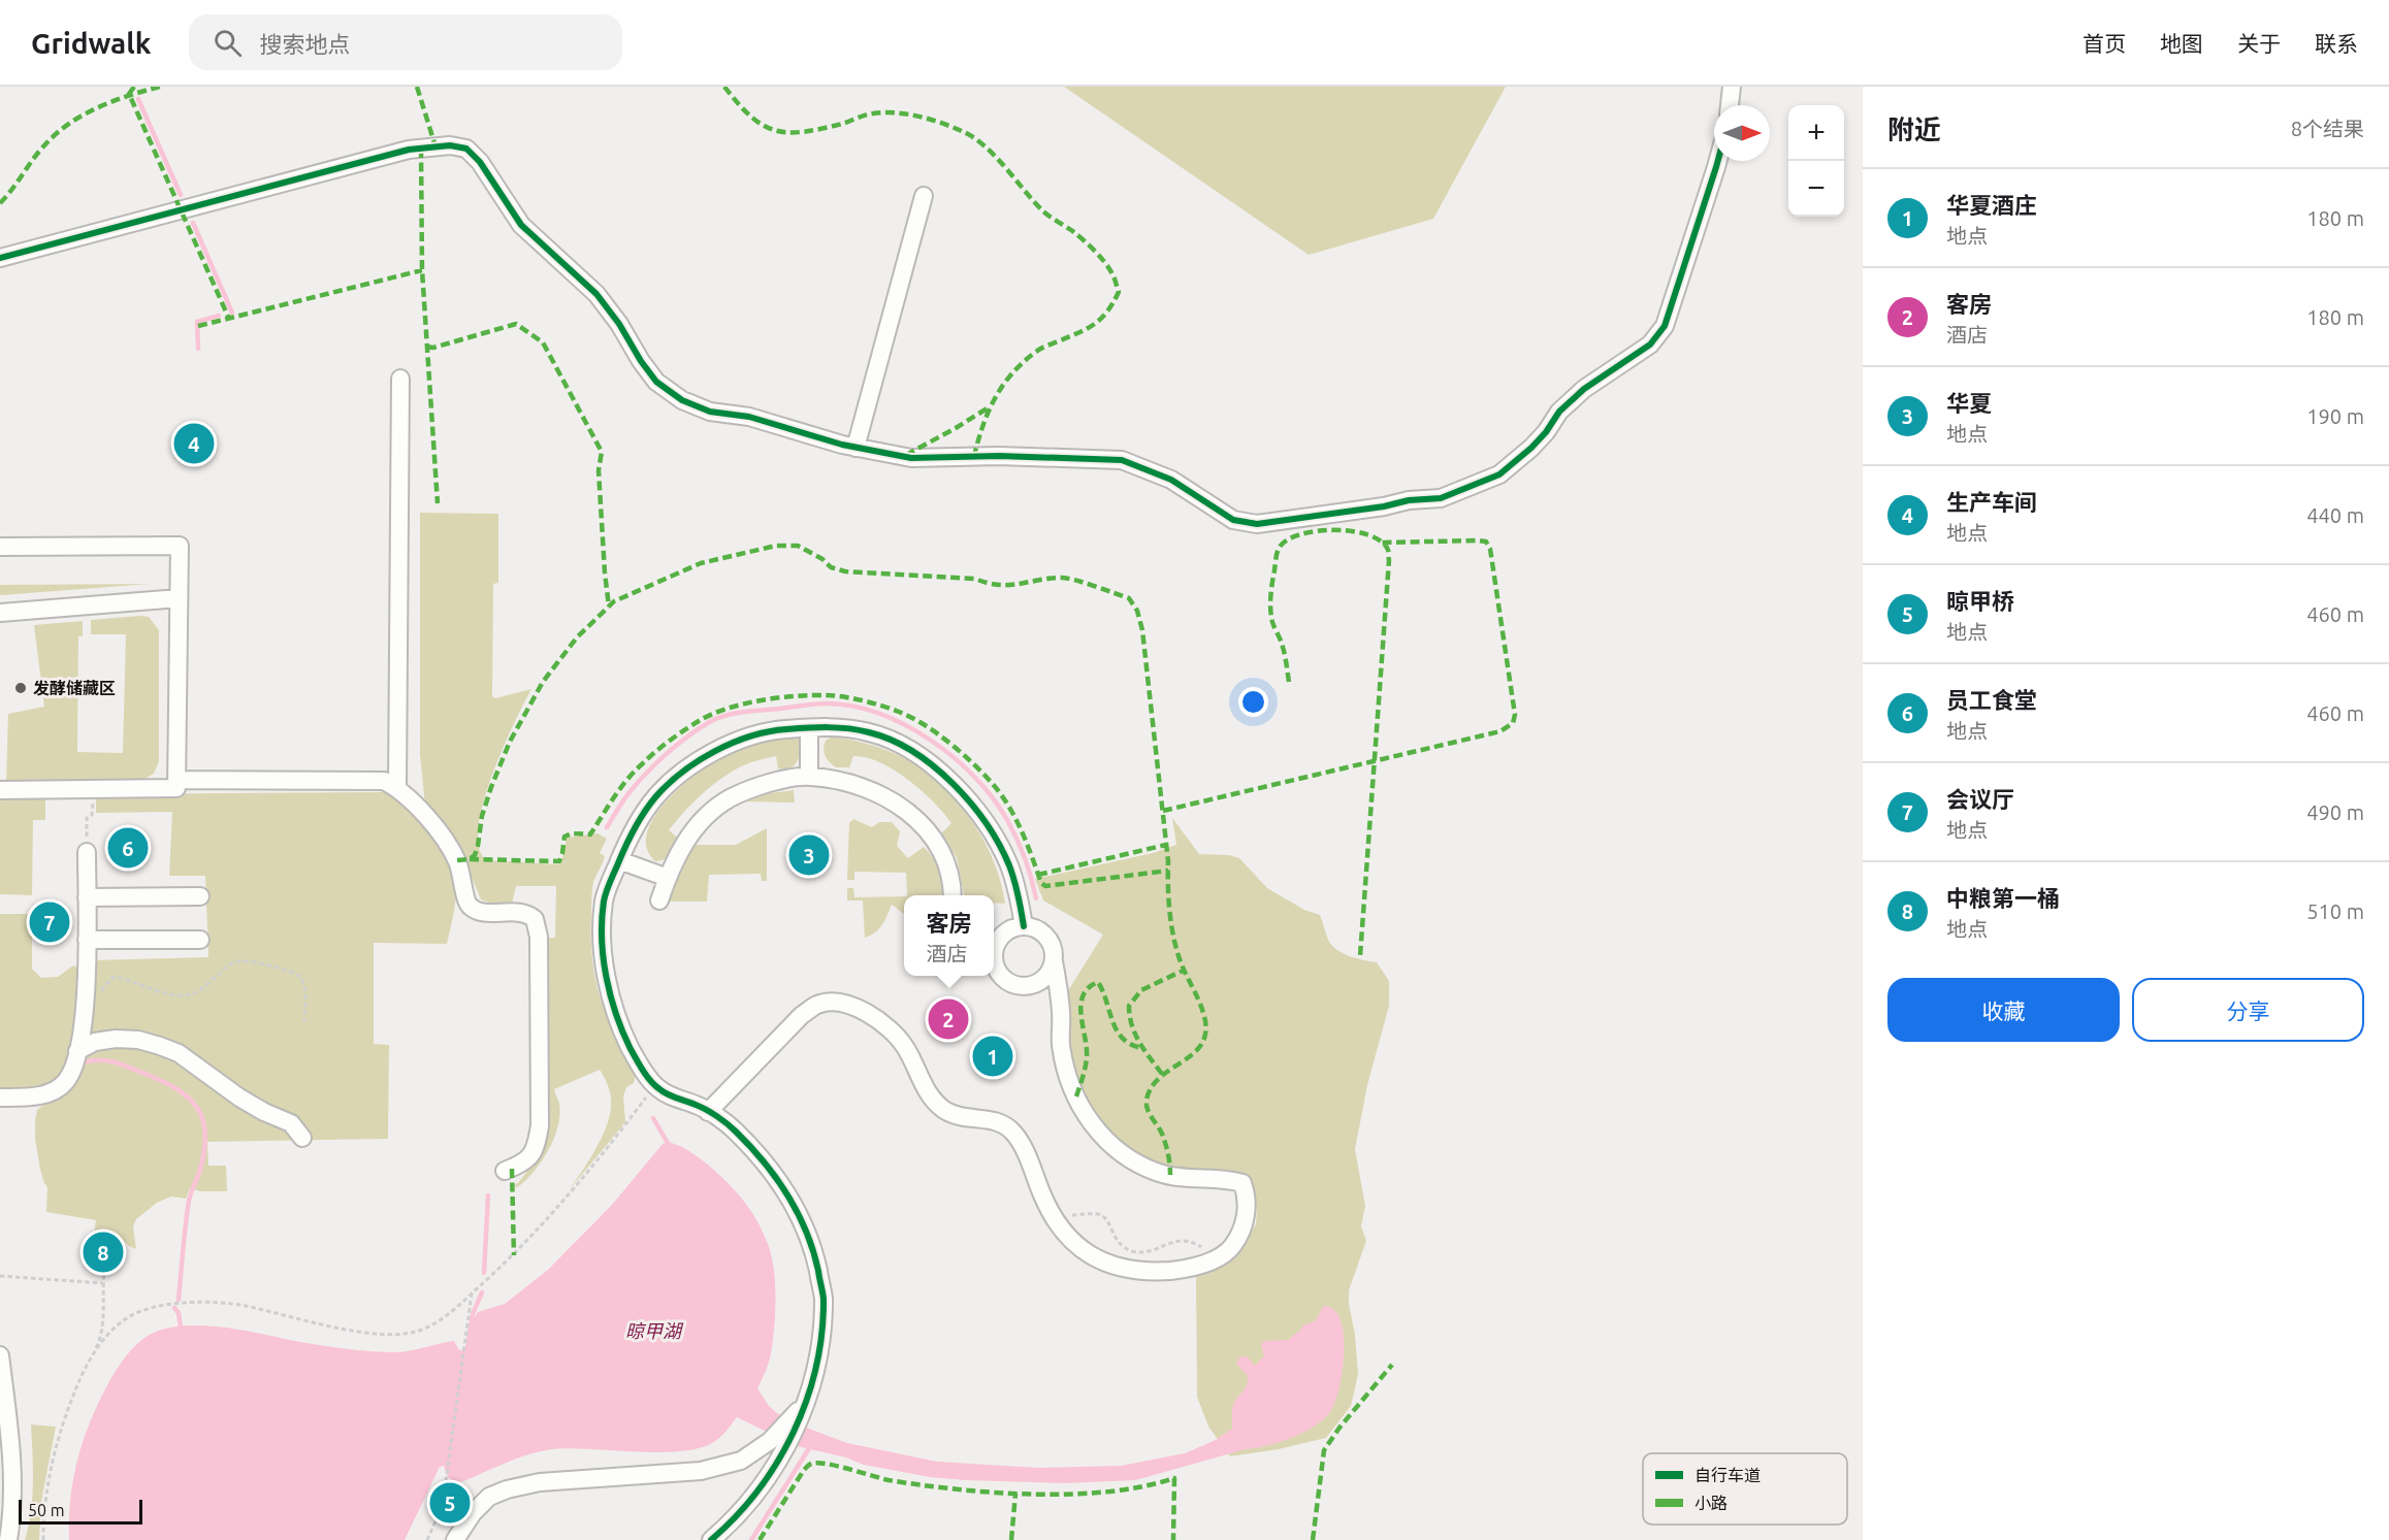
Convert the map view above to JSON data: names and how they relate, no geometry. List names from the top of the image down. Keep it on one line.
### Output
{"water":["晾甲湖"],"places":["发酵储藏区"],"legend":["自行车道","小路"],"scale_bar":"50 m","north":"right","page":{"header":"Gridwalk","search":"搜索地点","nav":["首页","地图","关于","联系"],"heading":["附近","8个结果"],"map_buttons":["+","−"],"list":[{"mark":"1","name":"华夏酒庄","note":"地点","value":"180 m"},{"mark":"2","name":"客房","note":"酒店","value":"180 m"},{"mark":"3","name":"华夏","note":"地点","value":"190 m"},{"mark":"4","name":"生产车间","note":"地点","value":"440 m"},{"mark":"5","name":"晾甲桥","note":"地点","value":"460 m"},{"mark":"6","name":"员工食堂","note":"地点","value":"460 m"},{"mark":"7","name":"会议厅","note":"地点","value":"490 m"},{"mark":"8","name":"中粮第一桶","note":"地点","value":"510 m"}],"pins":["4","6","3","7","2","1","8","5"],"popup":["客房","酒店"],"buttons":["收藏","分享"],"scale":"50 m"}}
